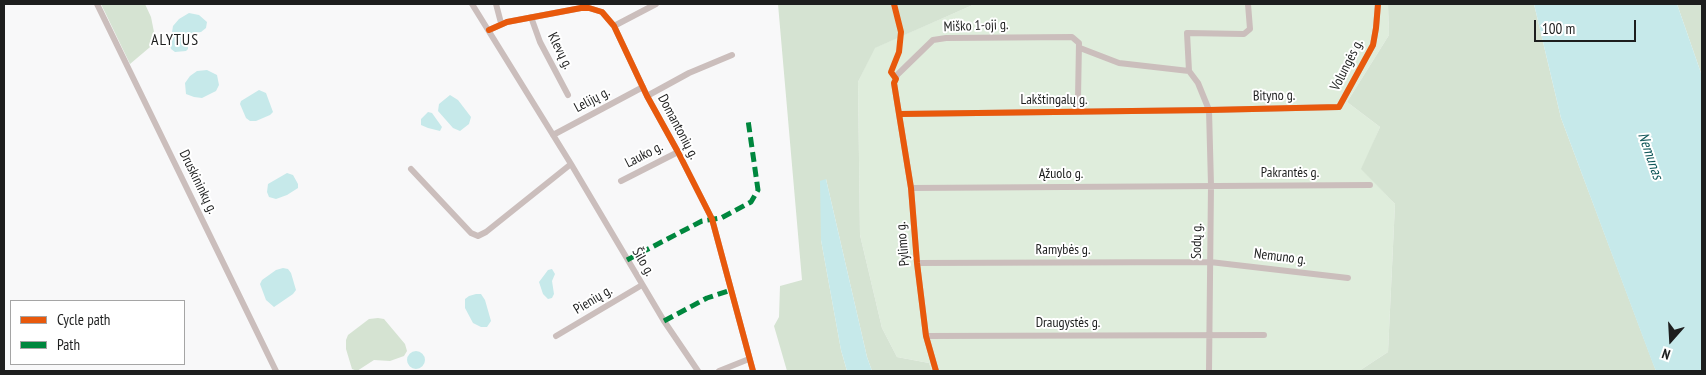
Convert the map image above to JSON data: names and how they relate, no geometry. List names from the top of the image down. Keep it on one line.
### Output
{"streets":{"street":["Miško 1-oji g.","Klevų g.","Volungės g.","Bityno g.","Lelijų g.","Lakštingalų g.","Domantonių g.","Lauko g.","Pakrantės g.","Ąžuolo g.","Druskininkų g.","Sodų g.","Pylimo g.","Ramybės g.","Nemuno g.","Šilo g.","Pienių g.","Draugystės g."]},"crossings":[["Miško 1-oji g.","Lakštingalų g."],["Miško 1-oji g.","Pylimo g."],["Klevų g.","Domantonių g."],["Volungės g.","Bityno g."],["Bityno g.","Lakštingalų g."],["Bityno g.","Sodų g."],["Lelijų g.","Domantonių g."],["Lelijų g.","Šilo g."],["Lakštingalų g.","Sodų g."],["Lakštingalų g.","Pylimo g."],["Domantonių g.","Lauko g."],["Domantonių g.","Šilo g."],["Pakrantės g.","Ąžuolo g."],["Pakrantės g.","Sodų g."],["Ąžuolo g.","Sodų g."],["Ąžuolo g.","Pylimo g."],["Sodų g.","Ramybės g."],["Sodų g.","Nemuno g."],["Sodų g.","Draugystės g."],["Pylimo g.","Ramybės g."],["Pylimo g.","Draugystės g."],["Ramybės g.","Nemuno g."],["Šilo g.","Pienių g."]],"districts":["ALYTUS"],"water":["Nemunas"],"legend":["Cycle path","Path"],"scale_bar":"100 m","north":"bottom"}
